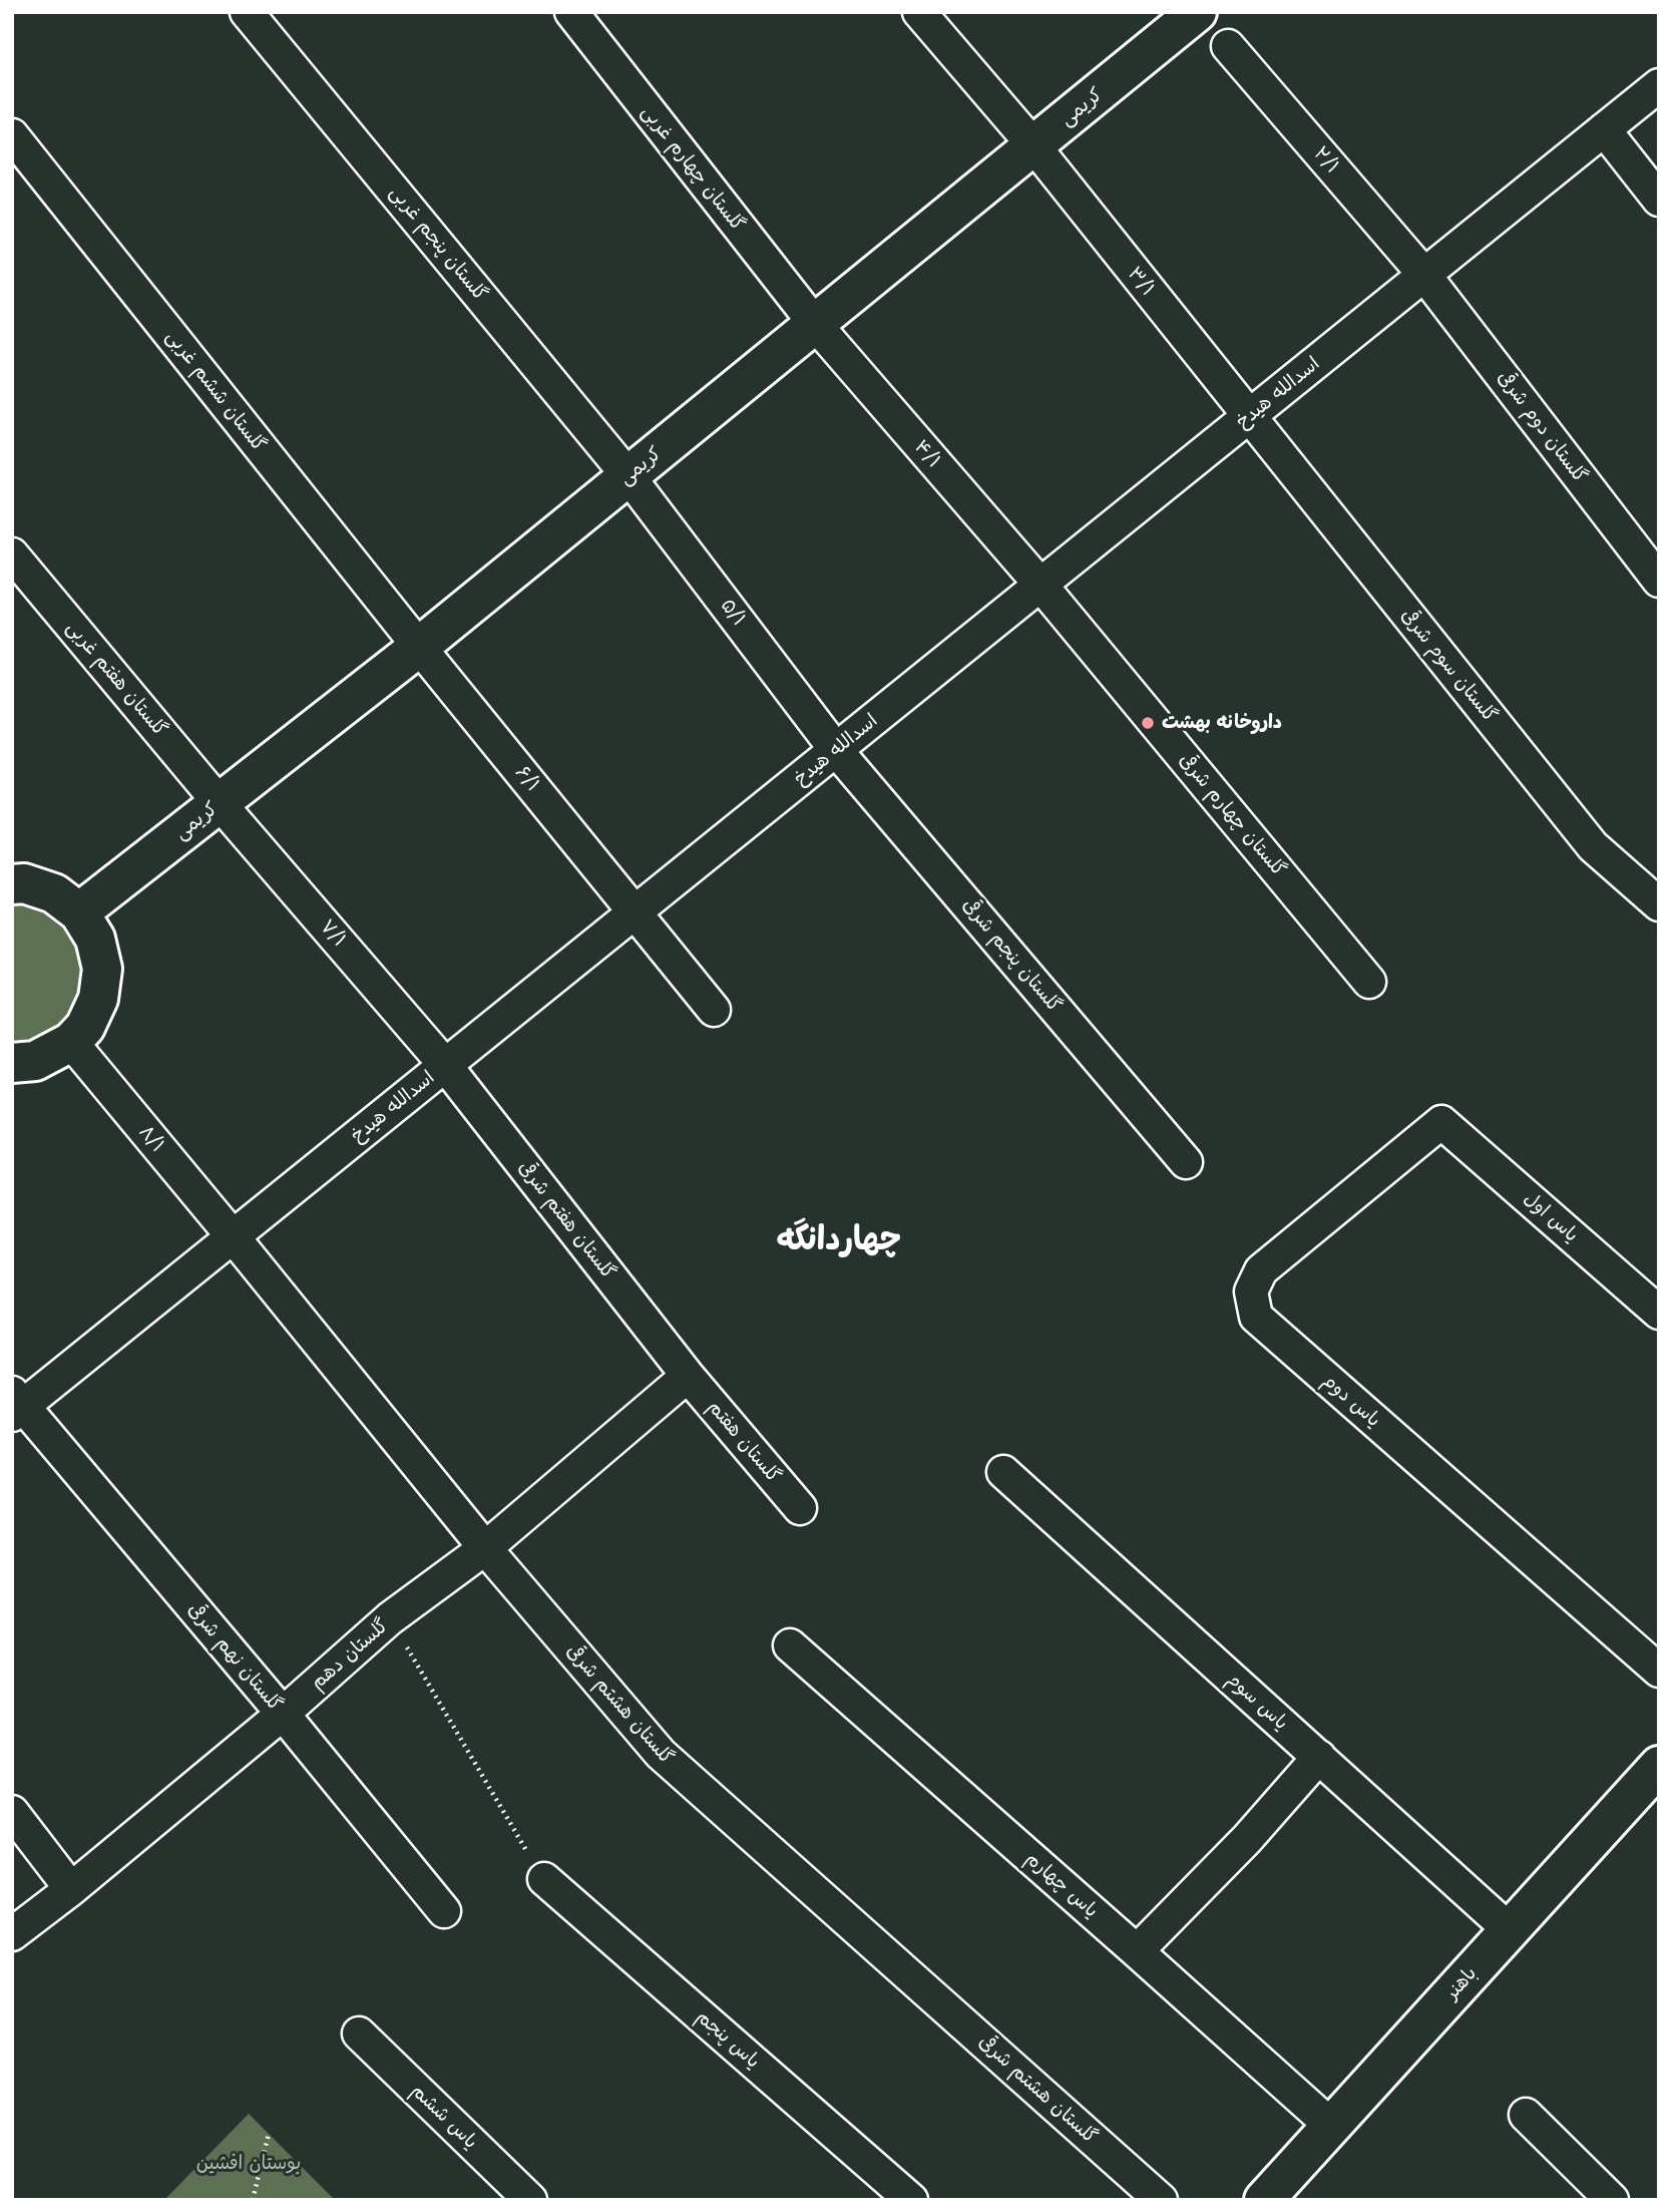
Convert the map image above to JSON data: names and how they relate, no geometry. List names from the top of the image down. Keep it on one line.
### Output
{"streets":{"street":["کریمی","۲/۱","گلستان چهارم غربی","گلستان پنجم غربی","۳/۱","گلستان ششم غربی","اسدالله هیدخ","گلستان دوم شرقی","۴/۱","۵/۱","گلستان سوم شرقی","گلستان هفتم غربی","۶/۱","گلستان چهارم شرقی","۷/۱","گلستان پنجم شرقی","۸/۱","یاس اول","گلستان هفتم شرقی","یاس دوم","گلستان هفتم","گلستان دهم","گلستان نهم شرقی","یاس سوم","گلستان هشتم شرقی","یاس چهارم","باهنر","یاس پنجم","یاس ششم"]},"crossings":[["کریمی","گلستان چهارم غربی"],["کریمی","گلستان پنجم غربی"],["کریمی","۳/۱"],["کریمی","گلستان ششم غربی"],["کریمی","۴/۱"],["کریمی","۵/۱"],["کریمی","گلستان هفتم غربی"],["کریمی","۶/۱"],["کریمی","۷/۱"],["۲/۱","اسدالله هیدخ"],["۲/۱","گلستان دوم شرقی"],["گلستان چهارم غربی","۴/۱"],["گلستان پنجم غربی","۵/۱"],["۳/۱","اسدالله هیدخ"],["۳/۱","گلستان سوم شرقی"],["گلستان ششم غربی","۶/۱"],["اسدالله هیدخ","گلستان دوم شرقی"],["اسدالله هیدخ","۴/۱"],["اسدالله هیدخ","۵/۱"],["اسدالله هیدخ","گلستان سوم شرقی"],["اسدالله هیدخ","۶/۱"],["اسدالله هیدخ","گلستان چهارم شرقی"],["اسدالله هیدخ","۷/۱"],["اسدالله هیدخ","گلستان پنجم شرقی"],["اسدالله هیدخ","۸/۱"],["اسدالله هیدخ","گلستان هفتم شرقی"],["اسدالله هیدخ","گلستان نهم شرقی"],["اسدالله هیدخ","گلستان هشتم شرقی"],["۴/۱","گلستان چهارم شرقی"],["۵/۱","گلستان پنجم شرقی"],["گلستان هفتم غربی","۷/۱"],["۷/۱","گلستان هفتم شرقی"],["۸/۱","گلستان هشتم شرقی"],["یاس اول","یاس دوم"],["گلستان هفتم شرقی","گلستان هفتم"],["گلستان هفتم شرقی","گلستان دهم"],["گلستان هفتم","گلستان دهم"],["گلستان دهم","گلستان نهم شرقی"],["گلستان دهم","گلستان هشتم شرقی"],["یاس سوم","باهنر"],["یاس چهارم","باهنر"]],"districts":["چهاردانگه"],"parks":["بوستان افشین"],"places":["داروخانه بهشت"]}
